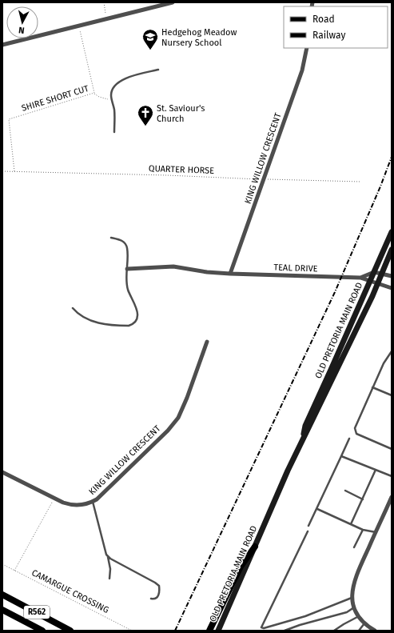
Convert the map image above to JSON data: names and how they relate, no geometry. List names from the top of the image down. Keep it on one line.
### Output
{"streets":{"main road":["OLD PRETORIA MAIN ROAD","R562"],"street":["KING WILLOW CRESCENT","TEAL DRIVE"],"path":["SHIRE SHORT CUT","QUARTER HORSE","CAMARGUE CROSSING"]},"crossings":[["SHIRE SHORT CUT","QUARTER HORSE"],["KING WILLOW CRESCENT","QUARTER HORSE"],["KING WILLOW CRESCENT","TEAL DRIVE"],["TEAL DRIVE","OLD PRETORIA MAIN ROAD"]],"places":{"school or university":["Hedgehog Meadow Nursery School"],"church":["St. Saviour's Church"]},"legend":["Road","Railway"],"north":"bottom"}
